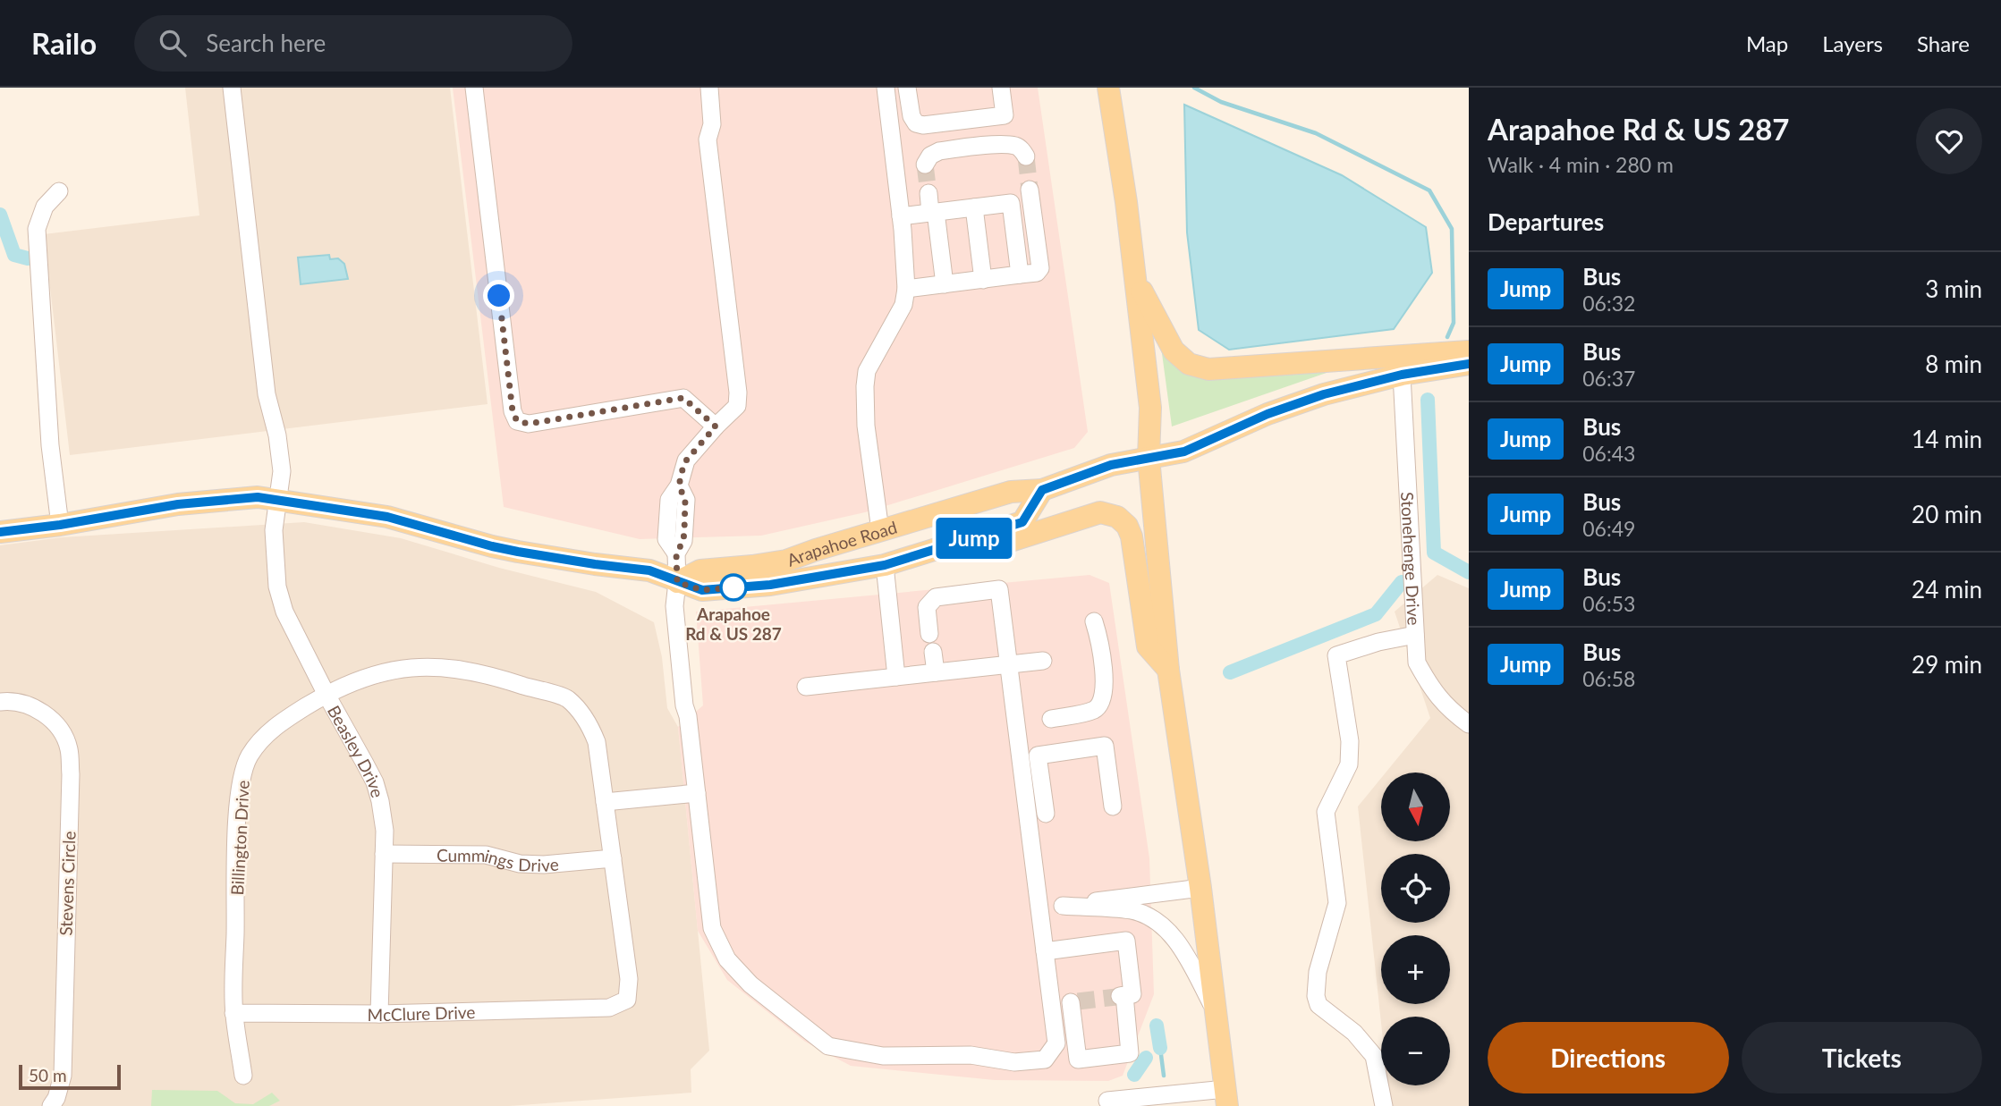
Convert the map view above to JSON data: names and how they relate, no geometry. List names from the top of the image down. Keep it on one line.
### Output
{"streets":{"main road":["Arapahoe Road"],"street":["Stonehenge Drive","Beasley Drive","Billington Drive","Cummings Drive","Stevens Circle","McClure Drive"]},"crossings":[["Arapahoe Road","Stonehenge Drive"],["Arapahoe Road","Beasley Drive"],["Beasley Drive","Billington Drive"],["Beasley Drive","Cummings Drive"],["Beasley Drive","McClure Drive"],["Billington Drive","Cummings Drive"],["Billington Drive","McClure Drive"]],"places":["Arapahoe Rd & US 287"],"lines":["bus line Jump"],"scale_bar":"50 m","north":"bottom","page":{"header":"Railo","search":"Search here","nav":["Map","Layers","Share"],"on_map":"Jump","heading":[["Arapahoe Rd & US 287","Walk · 4 min · 280 m"],"Departures"],"list":[{"mark":"Jump","name":"Bus","note":"06:32","value":"3 min"},{"mark":"Jump","name":"Bus","note":"06:37","value":"8 min"},{"mark":"Jump","name":"Bus","note":"06:43","value":"14 min"},{"mark":"Jump","name":"Bus","note":"06:49","value":"20 min"},{"mark":"Jump","name":"Bus","note":"06:53","value":"24 min"},{"mark":"Jump","name":"Bus","note":"06:58","value":"29 min"}],"map_buttons":["+","−"],"buttons":["Directions","Tickets"],"scale":"50 m"}}
